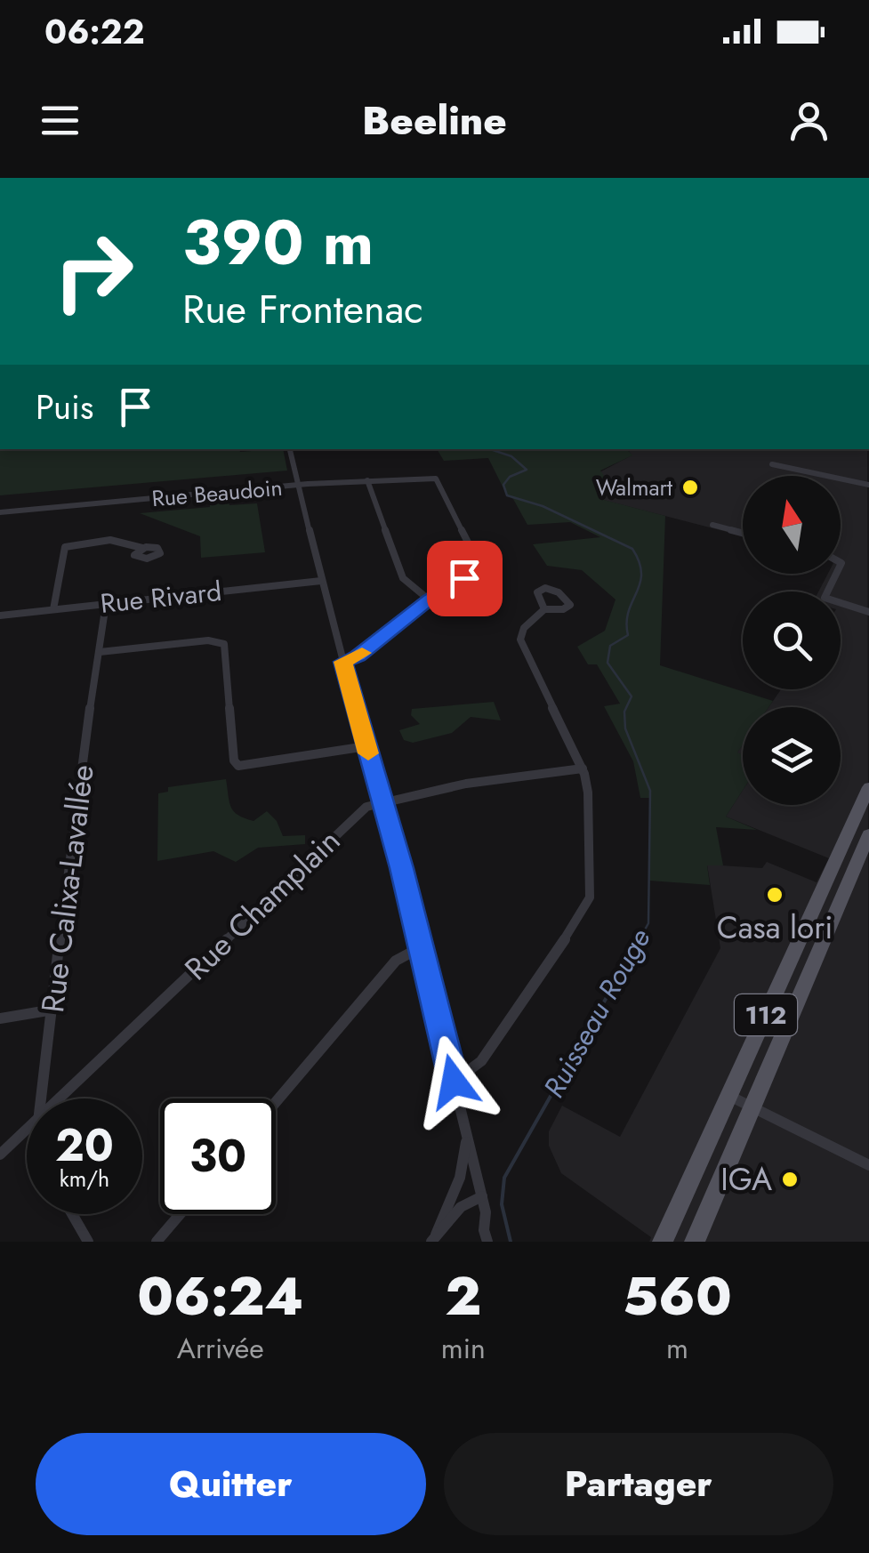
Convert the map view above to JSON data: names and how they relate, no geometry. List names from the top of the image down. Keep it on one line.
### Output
{"streets":{"main road":["112"],"street":["Rue Beaudoin","Rue Rivard","Rue Calixa-Lavallée","Rue Champlain"]},"crossings":[["Rue Rivard","Rue Calixa-Lavallée"]],"water":["Ruisseau Rouge"],"places":["Walmart","Casa lori","IGA"],"north":"top","page":{"status":"06:22","header":"Beeline","turn":["390 m","Rue Frontenac"],"then":"Puis","speed":"20 km/h","limit":"30","eta":["06:24","Arrivée","2","min","560","m"],"buttons":["Quitter","Partager"]}}
